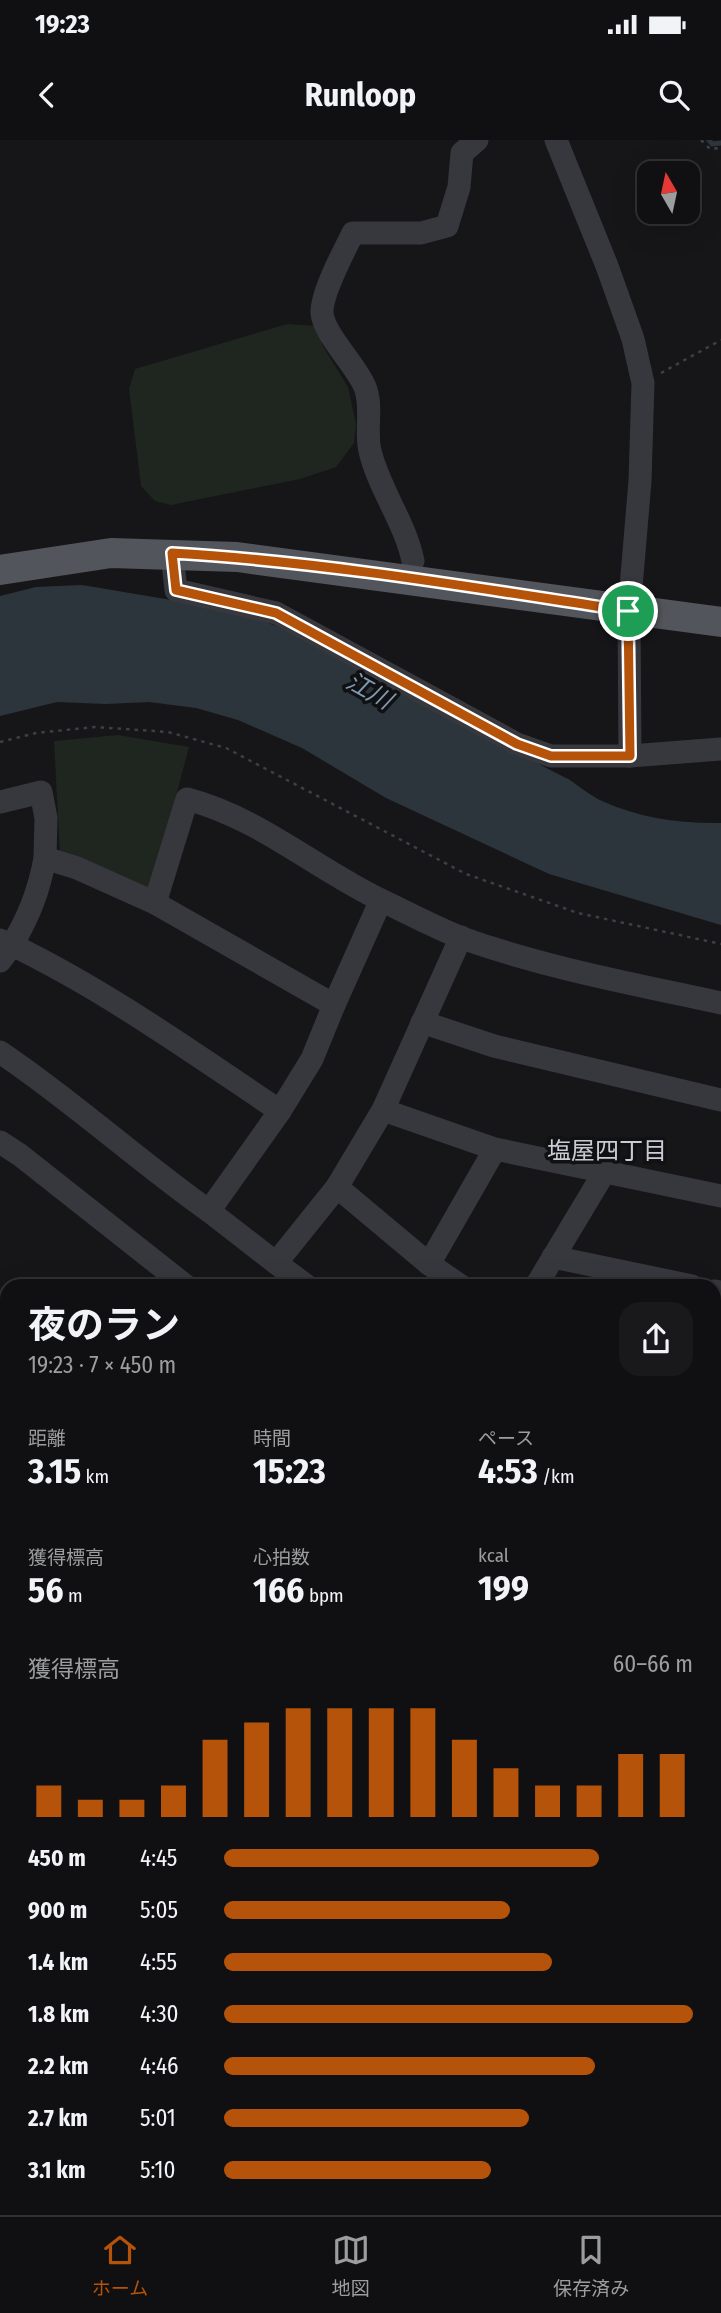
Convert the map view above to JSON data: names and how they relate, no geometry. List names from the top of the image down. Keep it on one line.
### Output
{"districts":["塩屋四丁目"],"water":["江川"],"north":"top","page":{"status":"19:23","header":"Runloop","heading":["夜のラン","19:23 · 7 × 450 m"],"stats":[["距離","3.15 km"],["時間","15:23"],["ペース","4:53 /km"],["獲得標高","56 m"],["心拍数","166 bpm"],["kcal","199"]],"chart":["獲得標高","60–66 m"],"list":[{"name":"450 m","note":"4:45"},{"name":"900 m","note":"5:05"},{"name":"1.4 km","note":"4:55"},{"name":"1.8 km","note":"4:30"},{"name":"2.2 km","note":"4:46"},{"name":"2.7 km","note":"5:01"},{"name":"3.1 km","note":"5:10"}],"tabs":["ホーム","地図","保存済み"]}}
